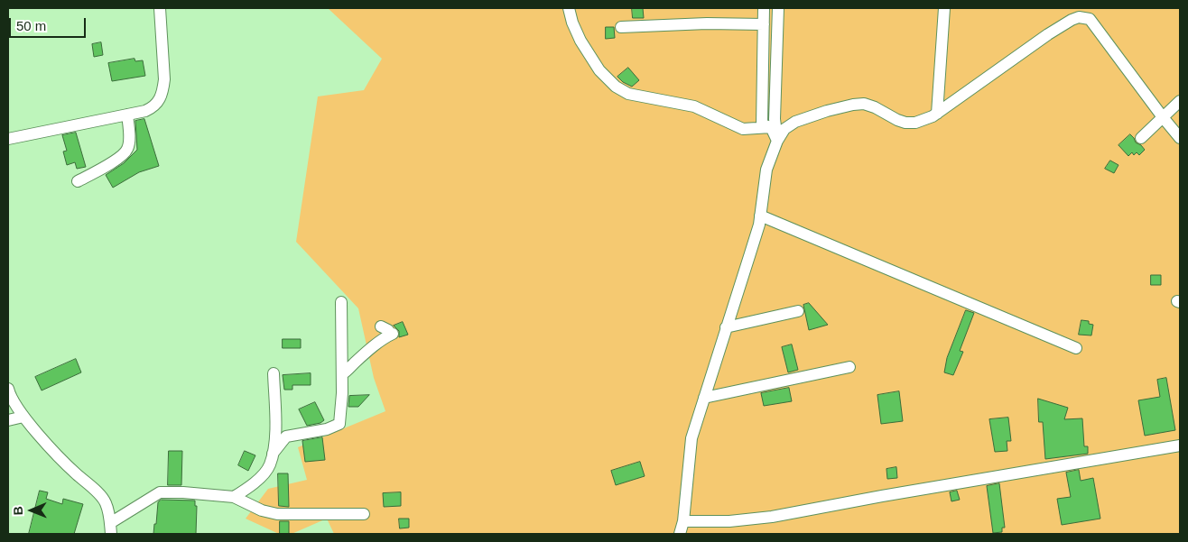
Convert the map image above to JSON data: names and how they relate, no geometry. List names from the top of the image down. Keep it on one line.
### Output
{"scale_bar":"50 m","north":"left"}
